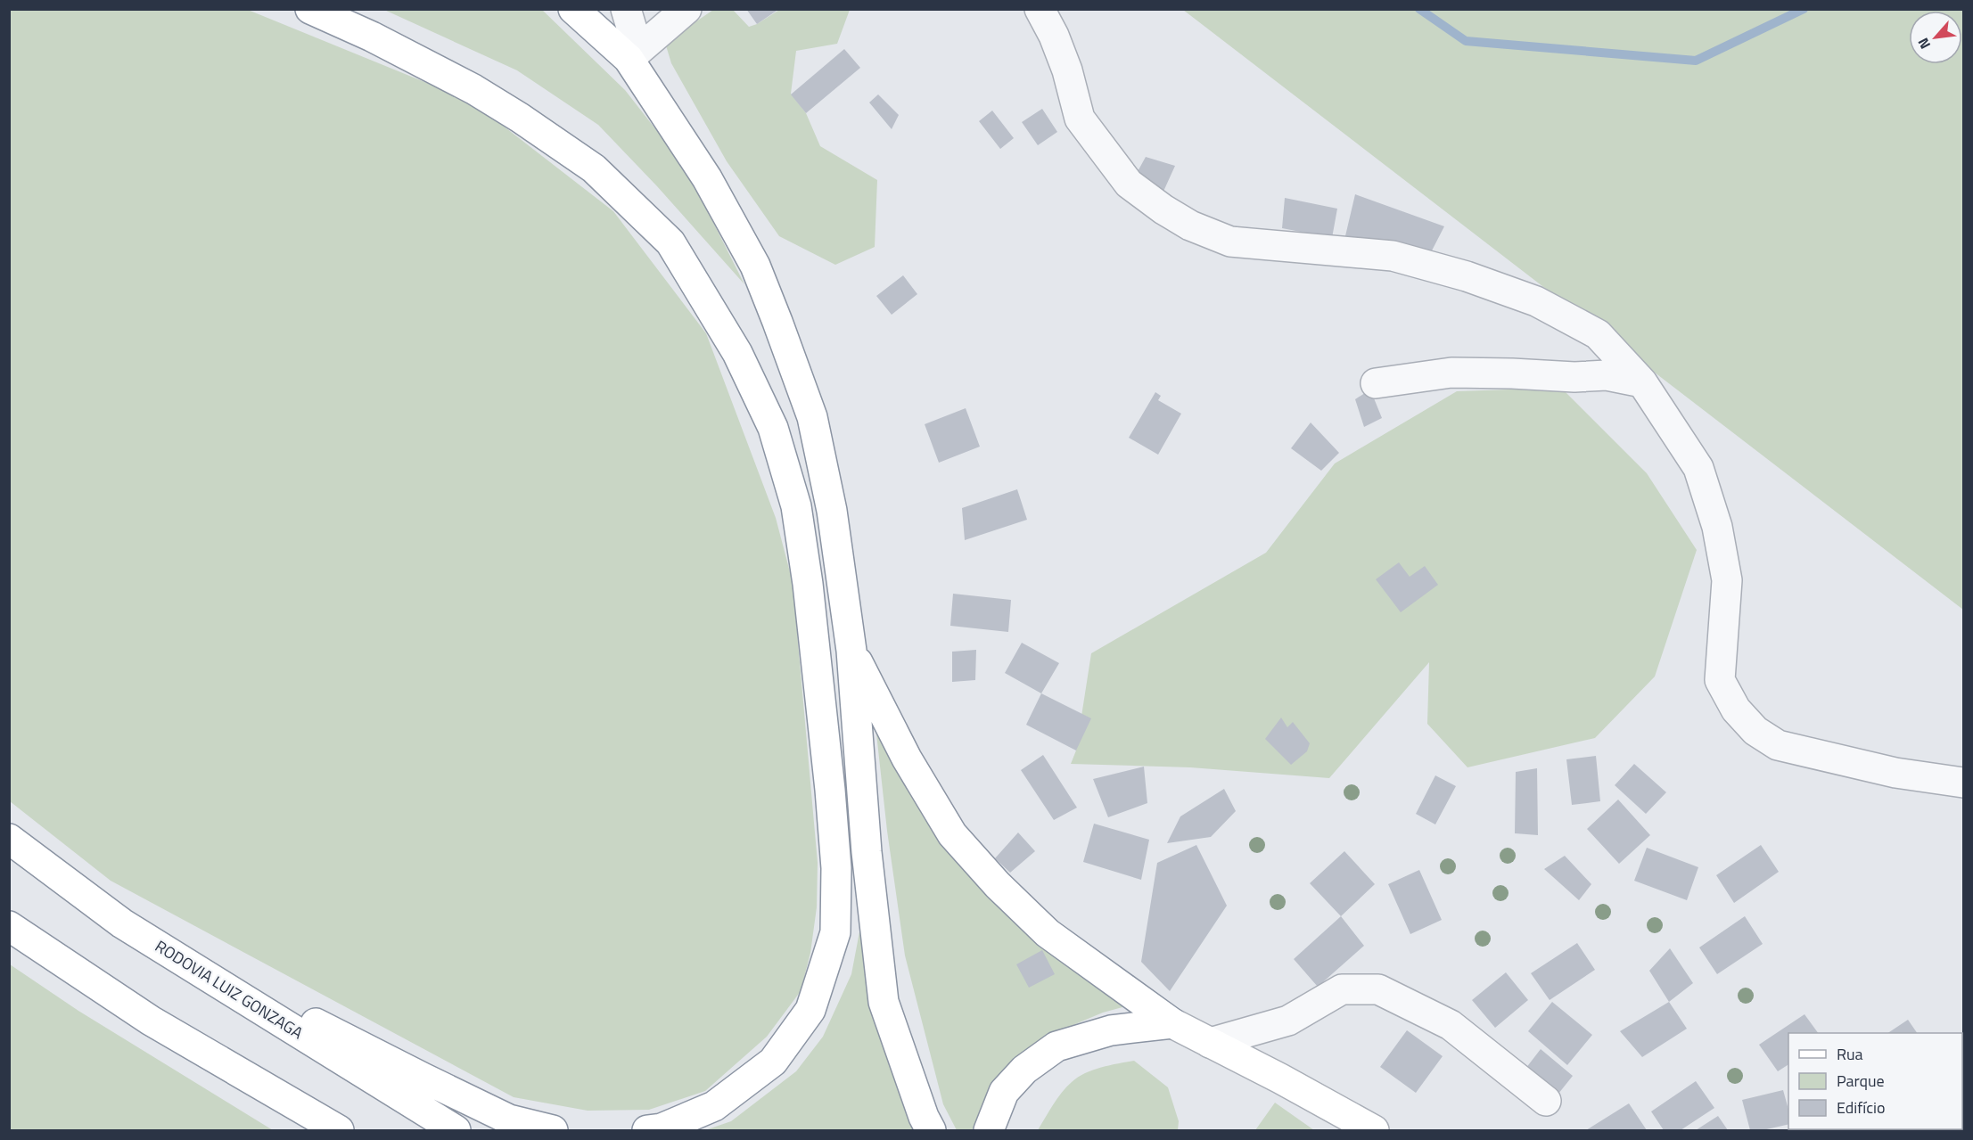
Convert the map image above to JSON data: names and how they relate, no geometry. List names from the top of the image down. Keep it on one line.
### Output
{"streets":{"main road":["RODOVIA LUIZ GONZAGA"]},"legend":["Rua","Parque","Edifício"],"north":"bottom left"}
